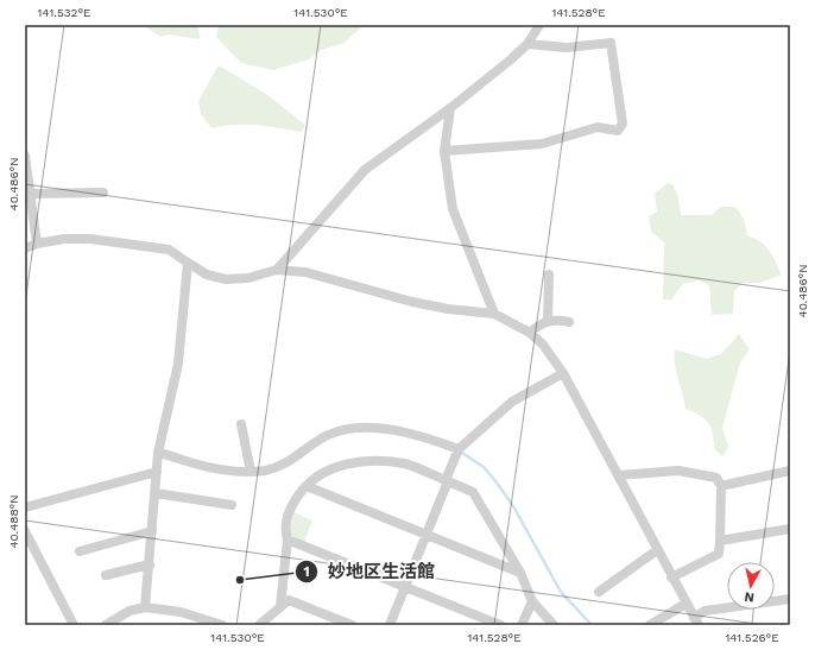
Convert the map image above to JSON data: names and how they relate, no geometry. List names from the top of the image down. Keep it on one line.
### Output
{"places":["妙地区生活館"],"north":"bottom","coordinates":["141.532°E","141.530°E","141.528°E","40.486°N","40.488°N","141.526°E"]}
